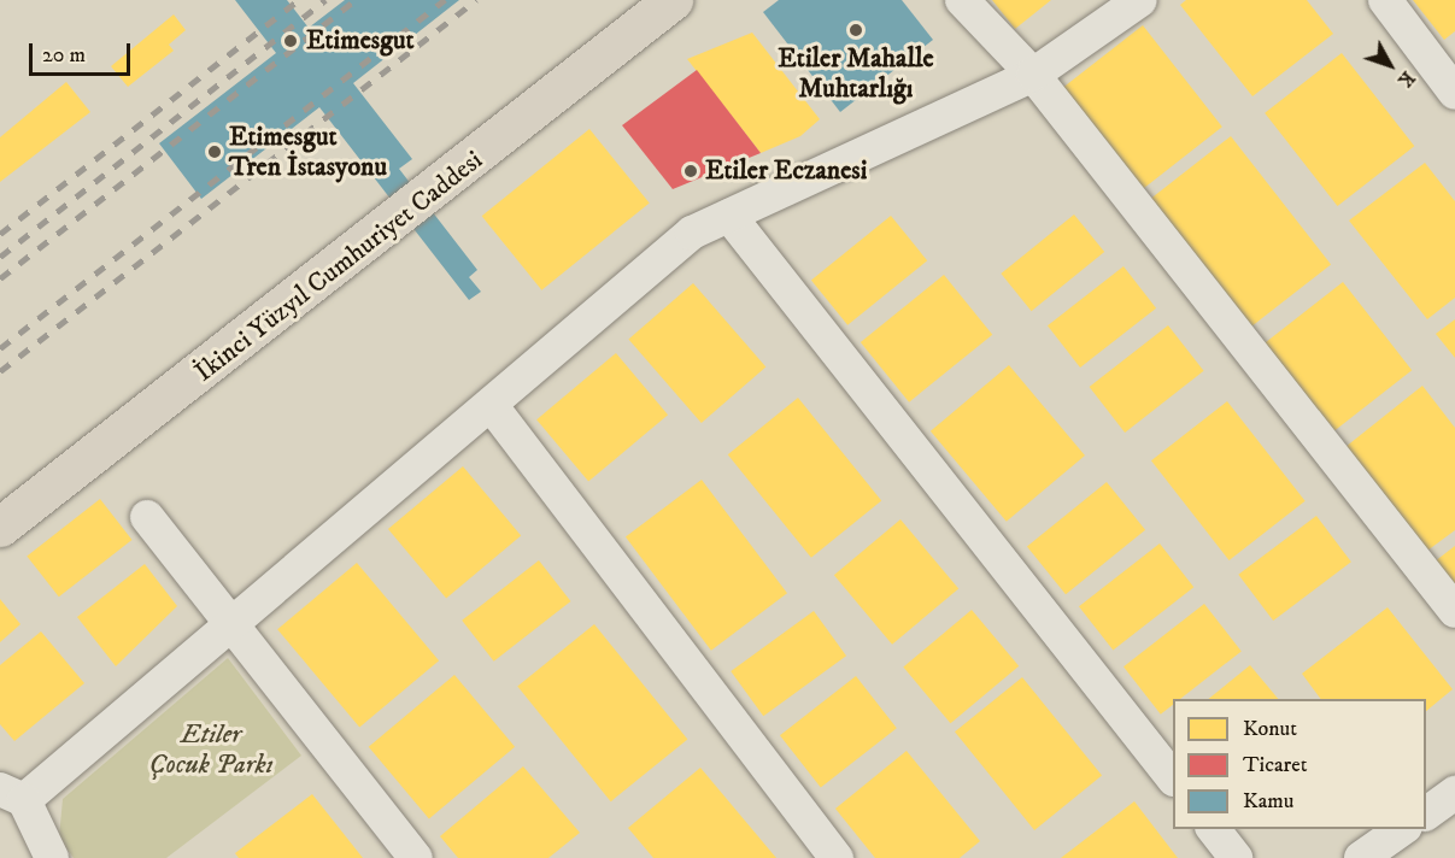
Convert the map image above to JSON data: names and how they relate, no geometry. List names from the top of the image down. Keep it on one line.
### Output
{"streets":{"main road":["İkinci Yüzyıl Cumhuriyet Caddesi"]},"parks":["Etiler Çocuk Parkı"],"places":["Etiler Mahalle Muhtarlığı","Etimesgut","Etimesgut Tren İstasyonu","Etiler Eczanesi"],"legend":["Konut","Ticaret","Kamu"],"scale_bar":"20 m","north":"bottom right"}
